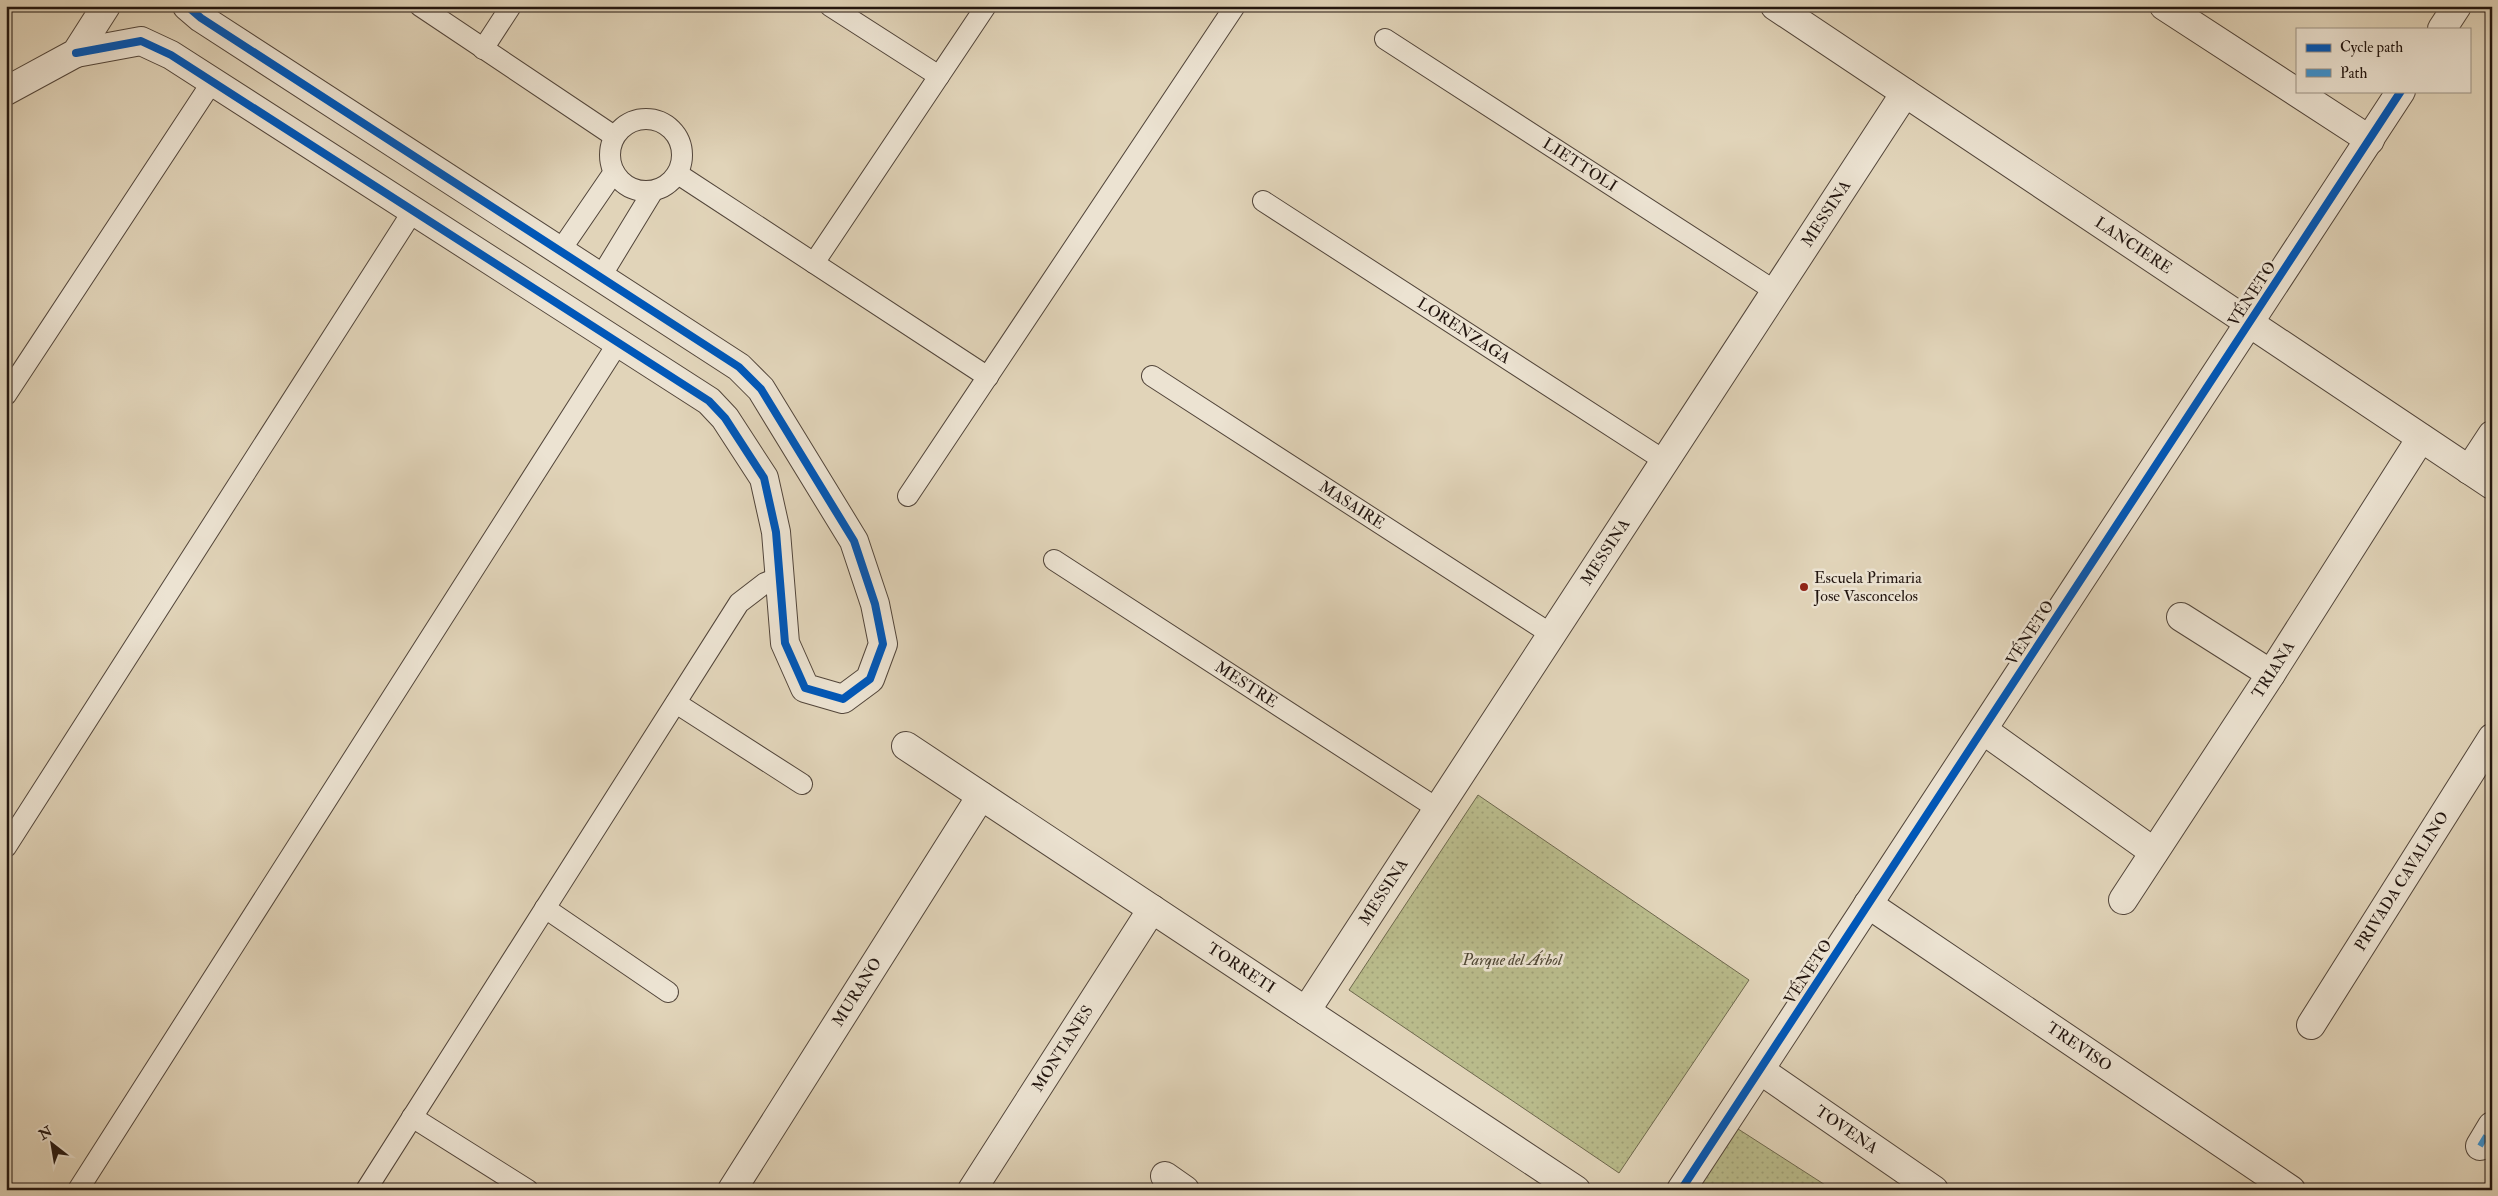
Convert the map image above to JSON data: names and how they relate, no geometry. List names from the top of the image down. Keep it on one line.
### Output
{"streets":{"street":["MESSINA","LANCIERE","VÉNETO","TRIANA","PRIVADA CAVALINO","TORRETI","MURANO","TREVISO","MONTANES","TOVENA"],"lane":["LIETTOLI","LORENZAGA","MASAIRE","MESTRE"]},"crossings":[["LIETTOLI","MESSINA"],["MESSINA","LANCIERE"],["MESSINA","LORENZAGA"],["MESSINA","MASAIRE"],["MESSINA","MESTRE"],["MESSINA","TORRETI"],["LANCIERE","VÉNETO"],["LANCIERE","TRIANA"],["VÉNETO","TREVISO"],["VÉNETO","TOVENA"],["TORRETI","MURANO"],["TORRETI","MONTANES"]],"parks":["Parque del Árbol"],"places":["Escuela Primaria Jose Vasconcelos"],"legend":["Cycle path","Path"],"north":"top left"}
